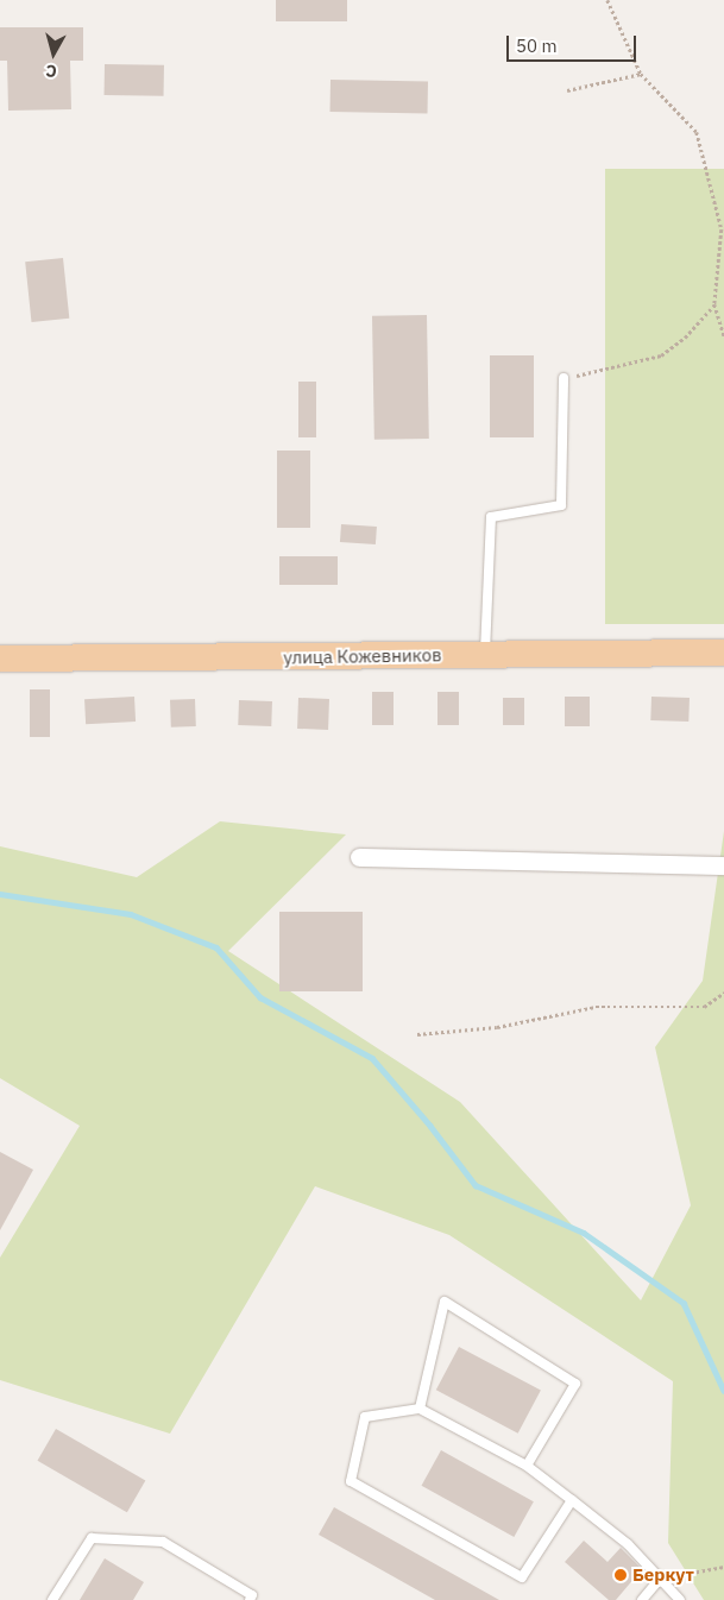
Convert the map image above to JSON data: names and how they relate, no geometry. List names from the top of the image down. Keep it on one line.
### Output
{"streets":{"main road":["улица Кожевников"]},"places":["Беркут"],"scale_bar":"50 m","north":"bottom"}
